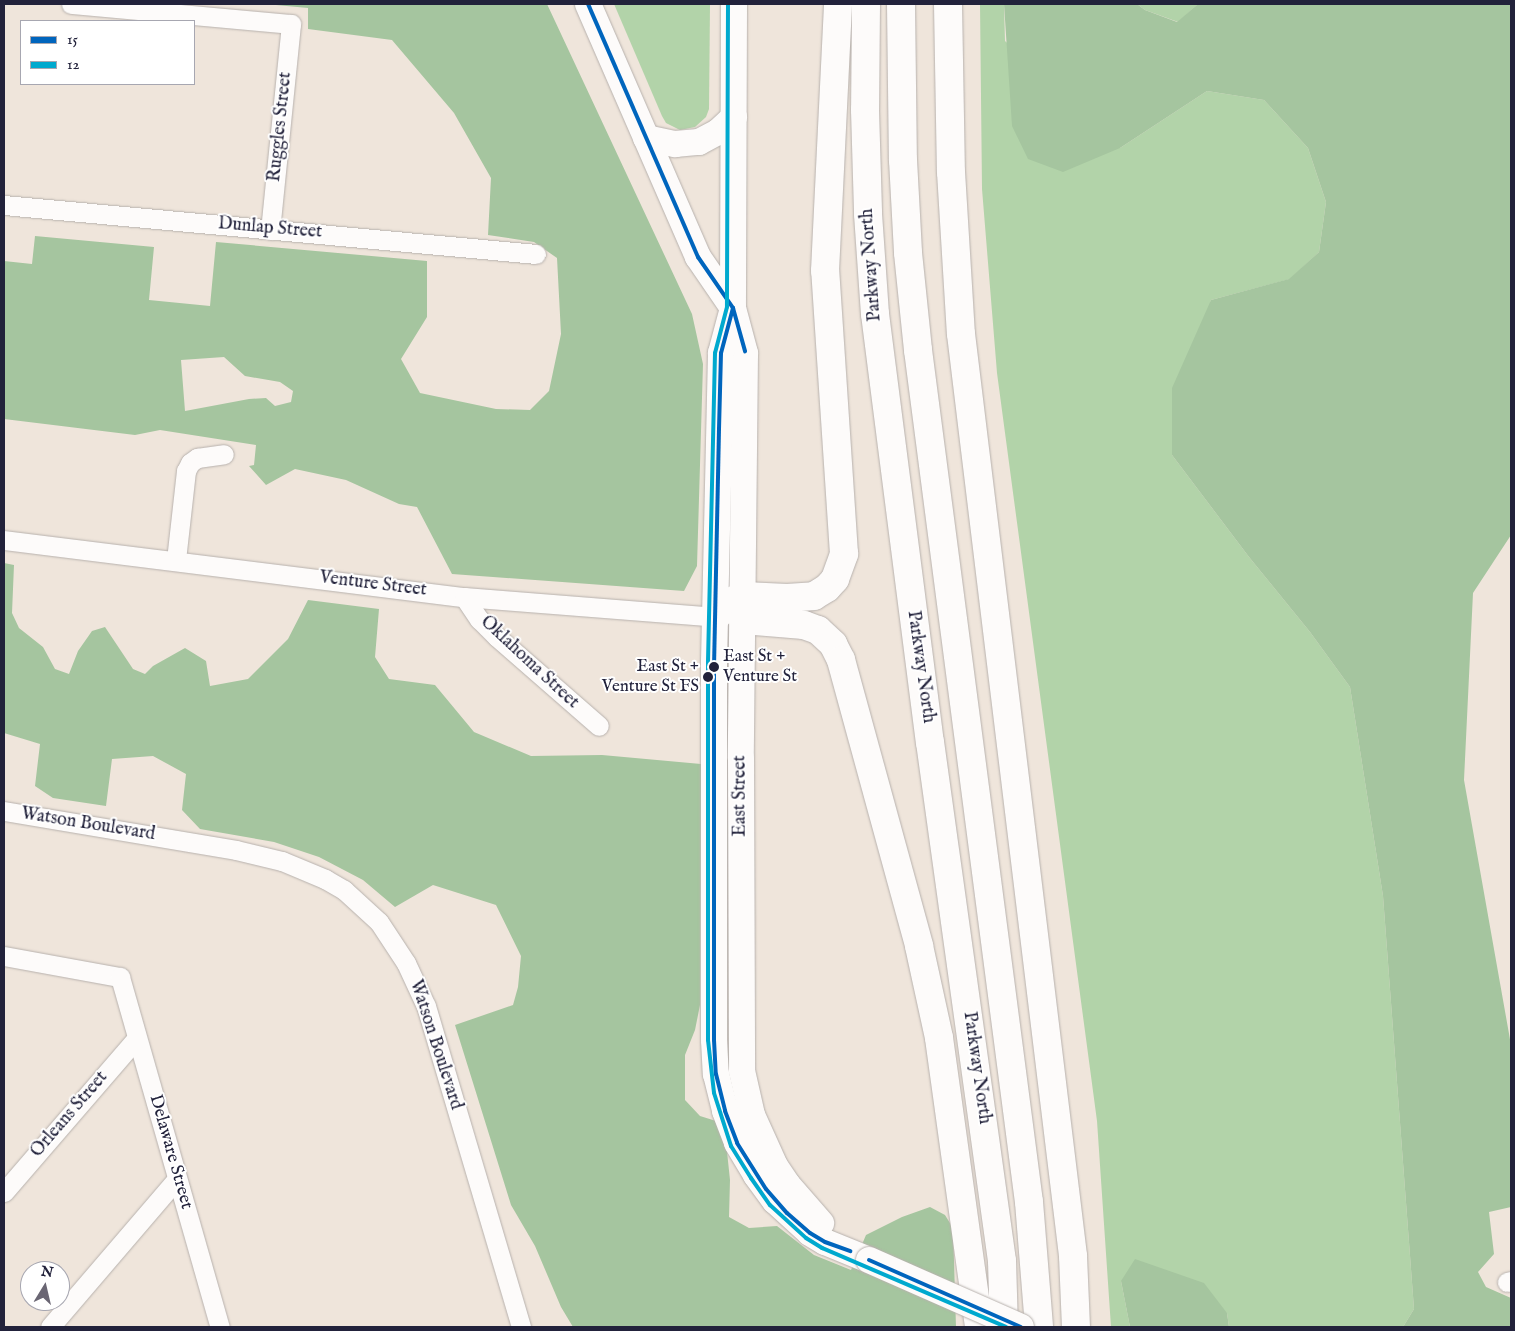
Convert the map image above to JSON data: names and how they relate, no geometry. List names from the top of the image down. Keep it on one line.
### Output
{"streets":{"highway":["Parkway North"],"main road":["East Street"],"street":["Ruggles Street","Dunlap Street","Venture Street","Oklahoma Street","Watson Boulevard","Orleans Street","Delaware Street"]},"crossings":[["Ruggles Street","Dunlap Street"],["Venture Street","Oklahoma Street"],["Venture Street","East Street"],["Orleans Street","Delaware Street"]],"places":["East St + Venture St","East St + Venture St FS"],"lines":["transit line 15","transit line 12"],"legend":["15","12"],"north":"top"}
